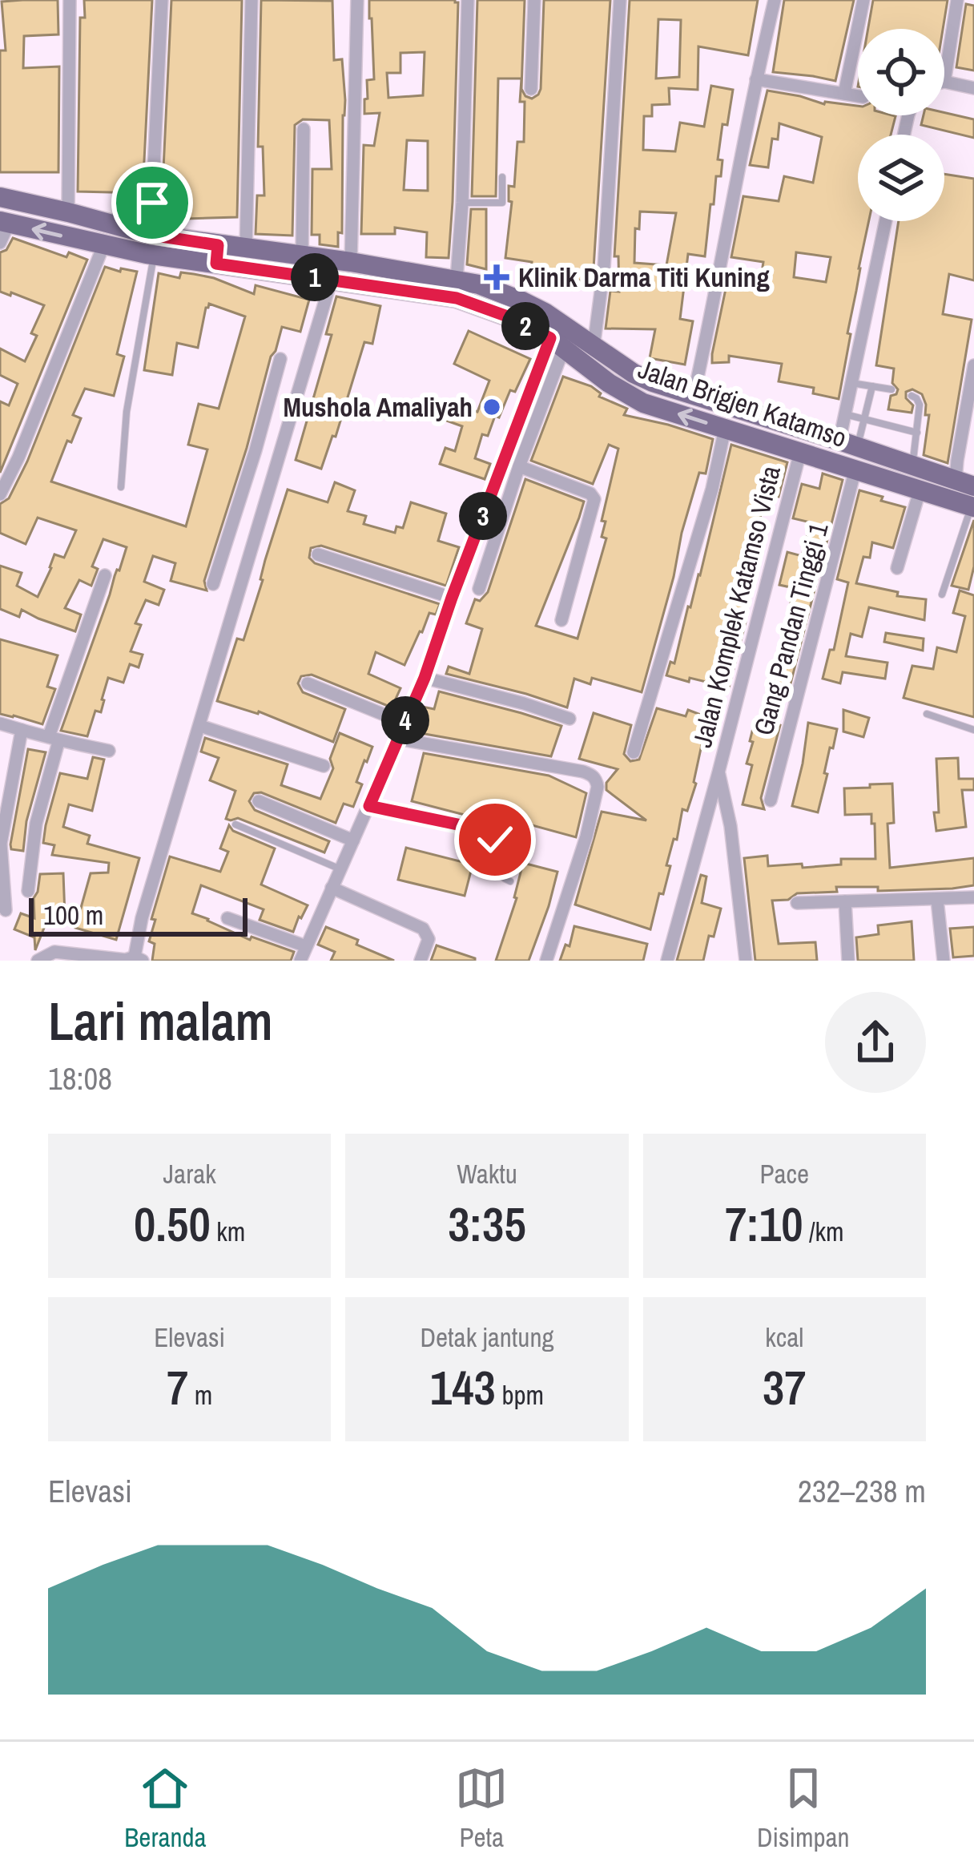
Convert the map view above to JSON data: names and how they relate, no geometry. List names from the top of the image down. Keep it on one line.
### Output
{"streets":{"main road":["Jalan Brigjen Katamso"],"street":["Jalan Komplek Katamso Vista","Gang Pandan Tinggi 1"]},"crossings":[["Jalan Brigjen Katamso","Jalan Komplek Katamso Vista"],["Jalan Brigjen Katamso","Gang Pandan Tinggi 1"]],"places":{"health":["Klinik Darma Titi Kuning"],"other":["Mushola Amaliyah"]},"scale_bar":"100 m","page":{"pins":["1","2","3","4"],"scale":"100 m","heading":["Lari malam","18:08"],"stats":[["Jarak","0.50 km"],["Waktu","3:35"],["Pace","7:10 /km"],["Elevasi","7 m"],["Detak jantung","143 bpm"],["kcal","37"]],"chart":["Elevasi","232–238 m"],"tabs":["Beranda","Peta","Disimpan"]}}
